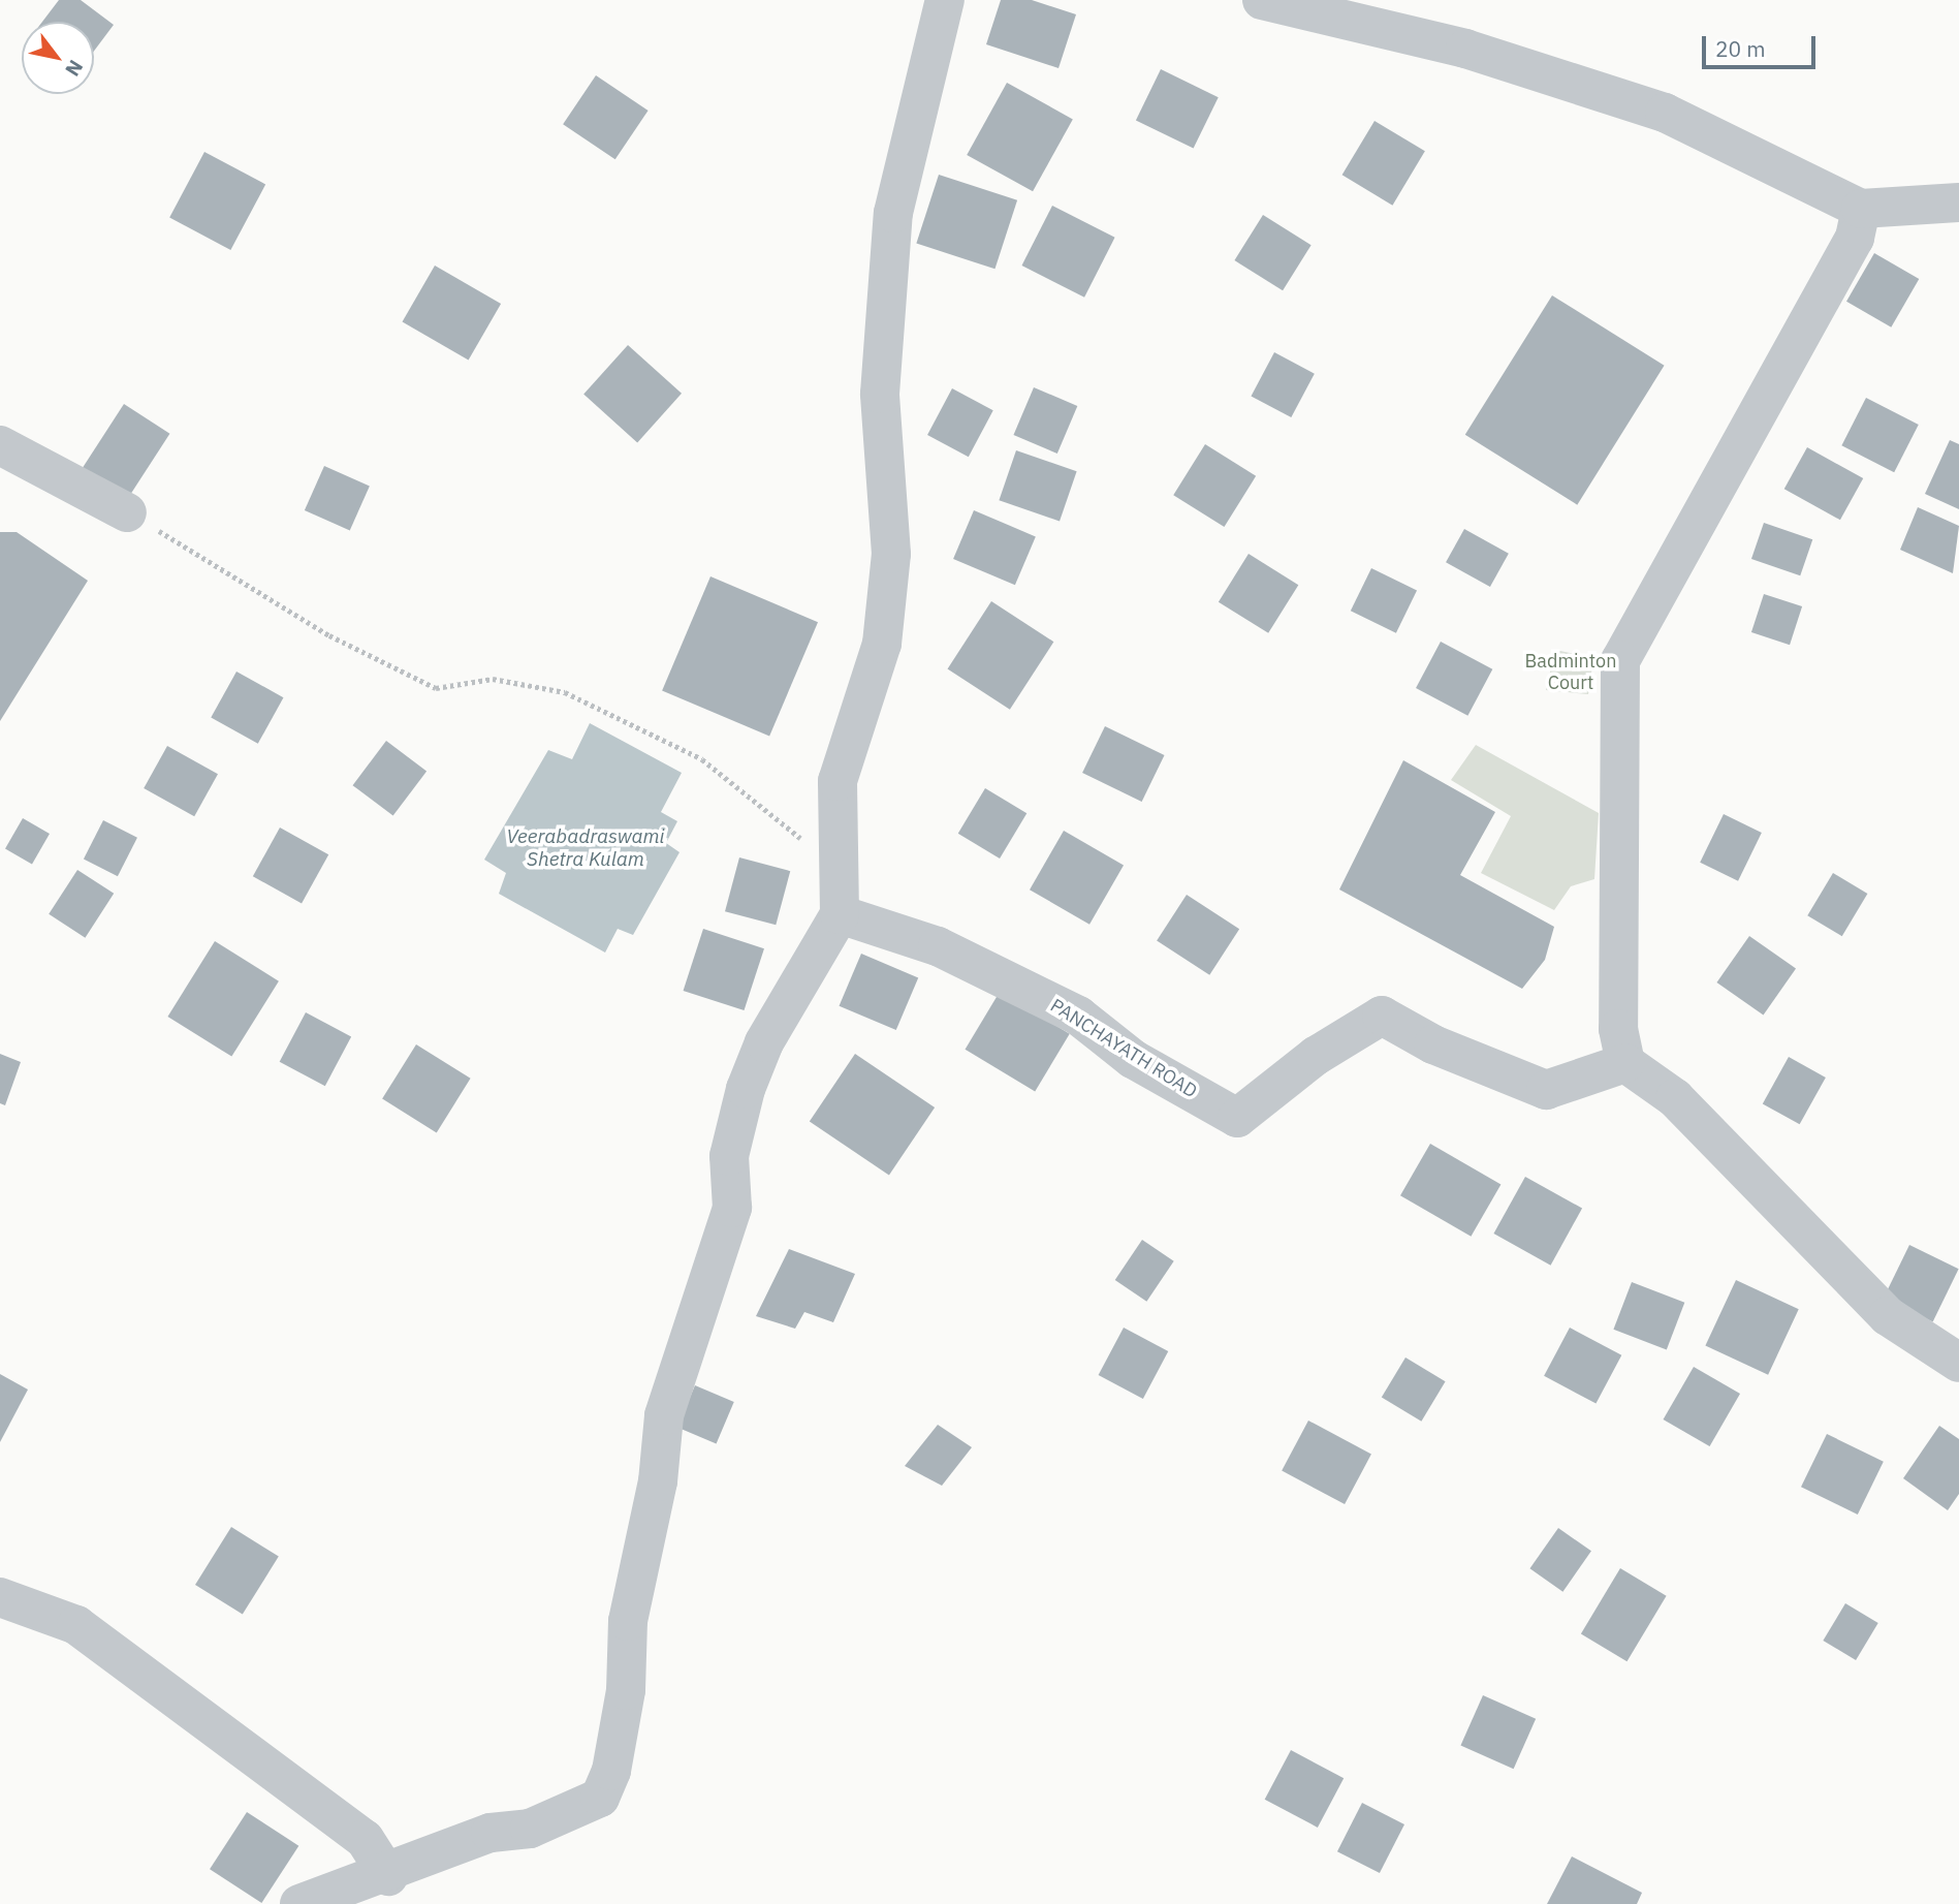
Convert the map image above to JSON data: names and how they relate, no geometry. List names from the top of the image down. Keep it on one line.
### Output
{"streets":{"street":["PANCHAYATH ROAD"]},"water":["Veerabadraswami Shetra Kulam"],"parks":["Badminton Court"],"scale_bar":"20 m","north":"bottom right"}
